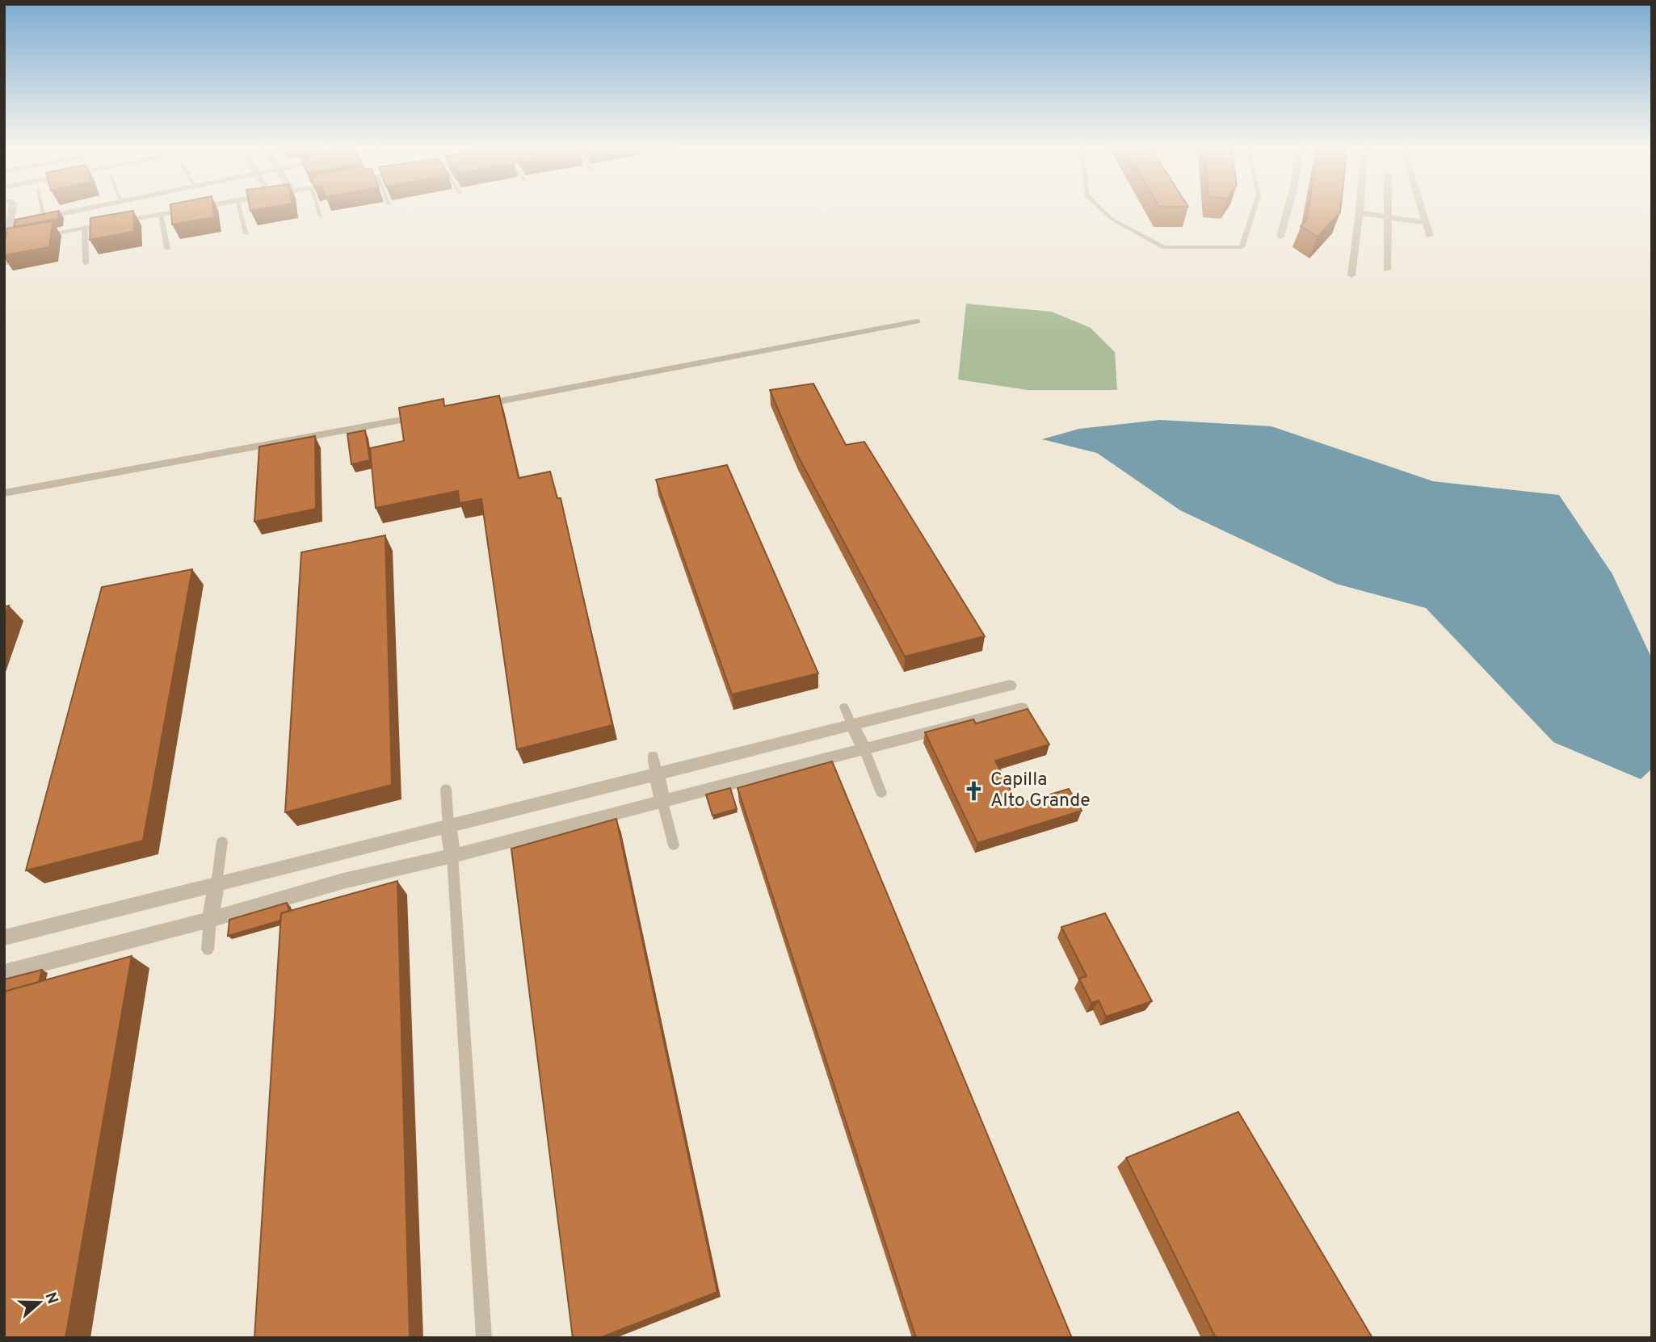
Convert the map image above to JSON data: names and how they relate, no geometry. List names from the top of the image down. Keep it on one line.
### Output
{"places":{"church":["Capilla Alto Grande"]},"north":"right"}
